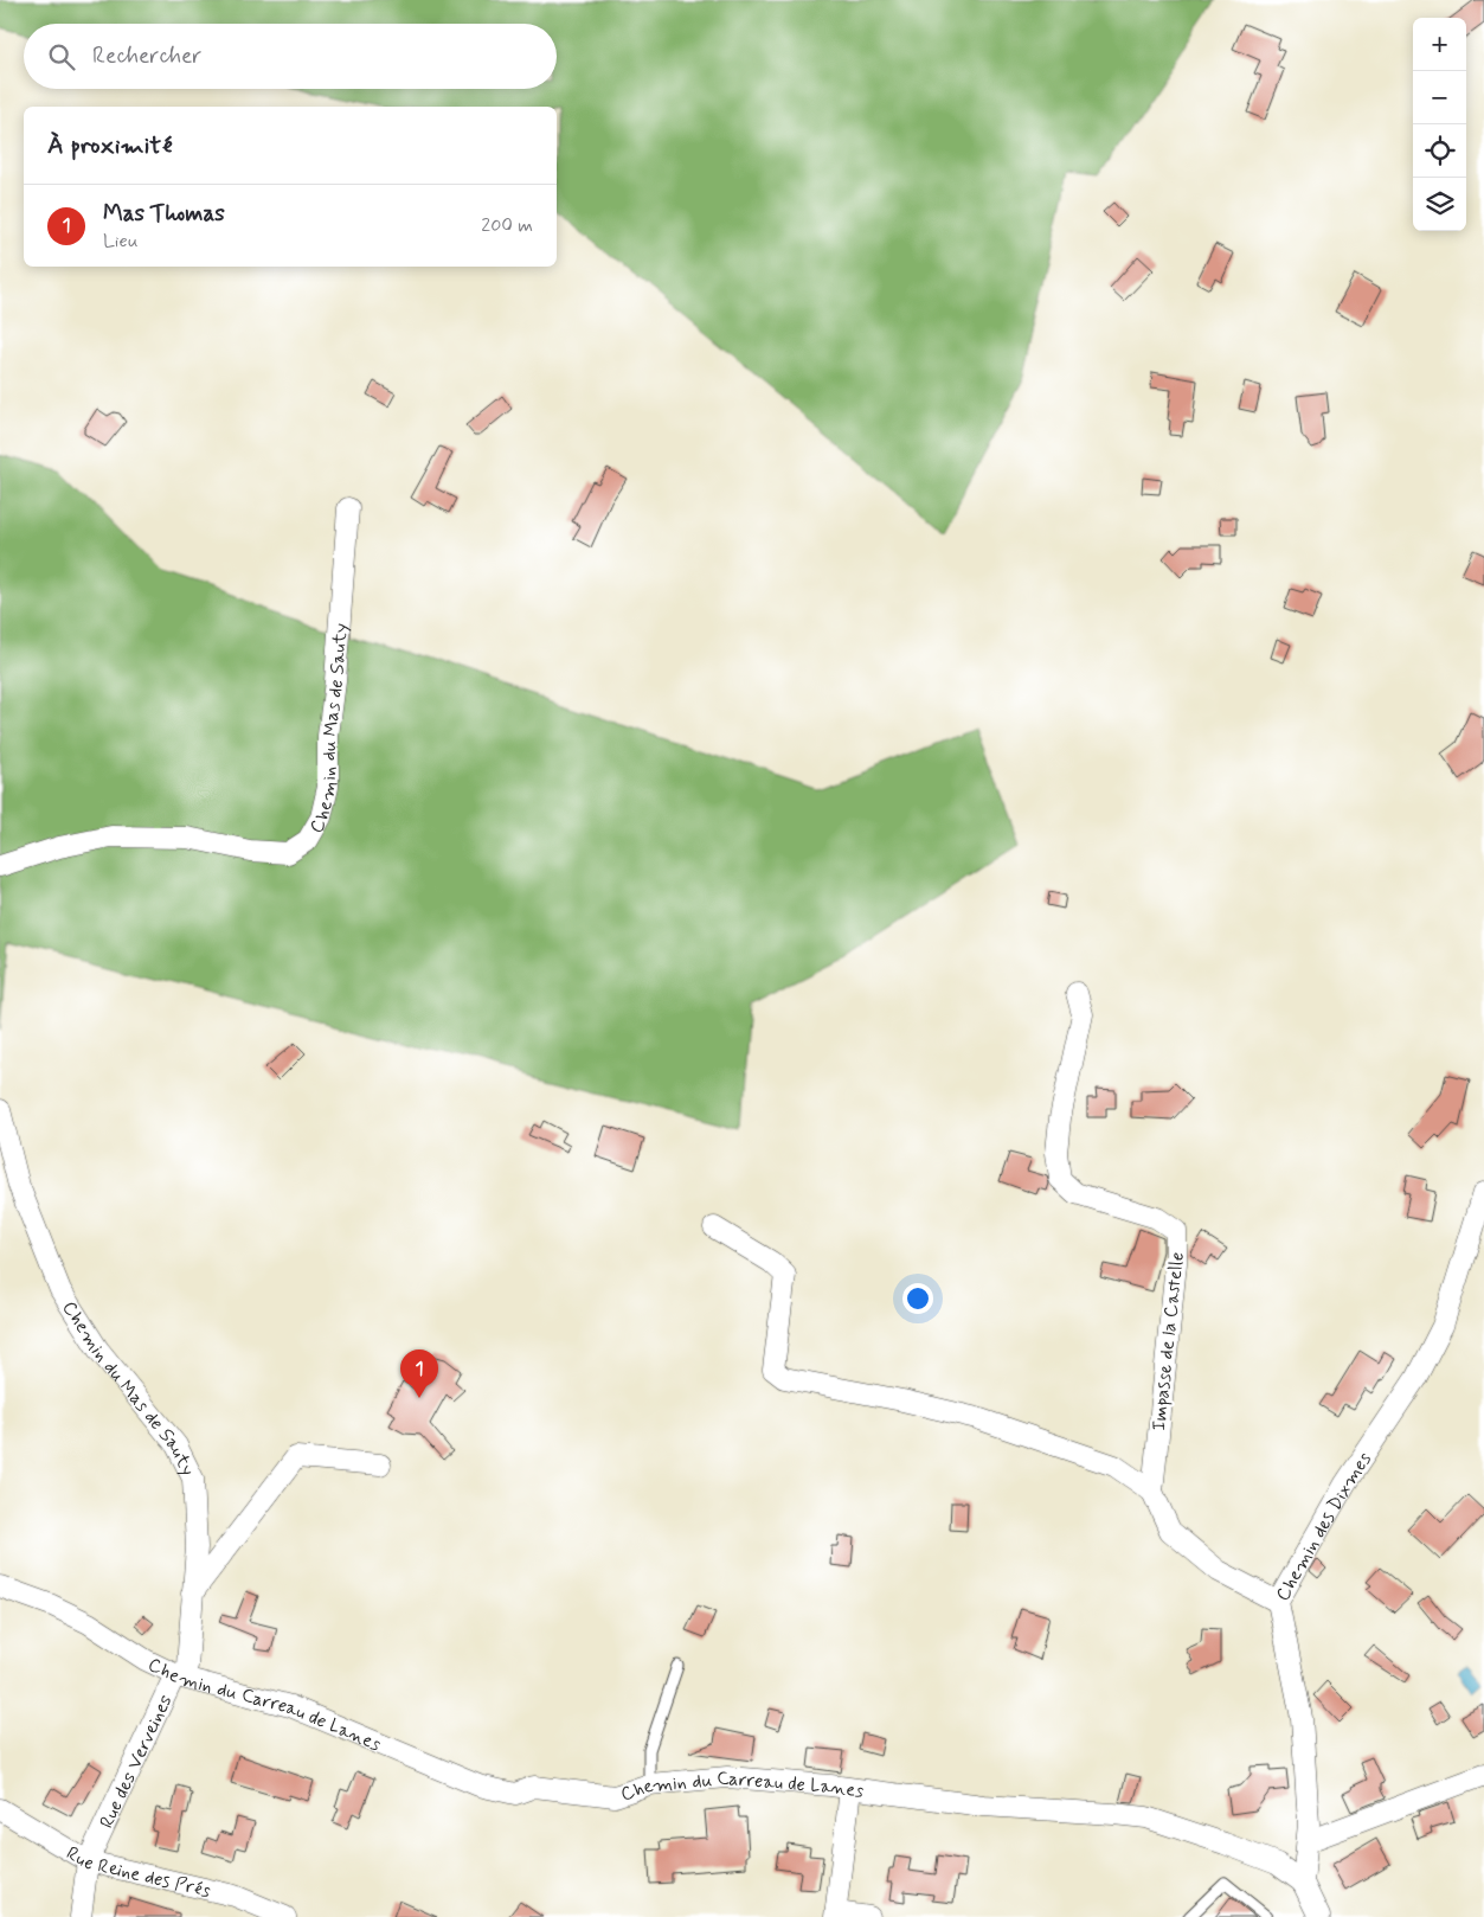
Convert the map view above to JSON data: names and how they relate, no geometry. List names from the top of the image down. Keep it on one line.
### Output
{"streets":{"street":["Chemin du Mas de Sauty","Impasse de la Castelle","Chemin des Dixmes","Chemin du Carreau de Lanes","Rue des Verveines","Rue Reine des Prés"]},"crossings":[["Chemin du Mas de Sauty","Chemin du Carreau de Lanes"],["Chemin du Mas de Sauty","Rue des Verveines"],["Chemin des Dixmes","Chemin du Carreau de Lanes"],["Chemin du Carreau de Lanes","Rue des Verveines"],["Rue des Verveines","Rue Reine des Prés"]],"page":{"map_buttons":["+","−"],"search":"Rechercher","heading":"À proximité","list":[{"mark":"1","name":"Mas Thomas","note":"Lieu","value":"200 m"}],"pins":"1"}}
